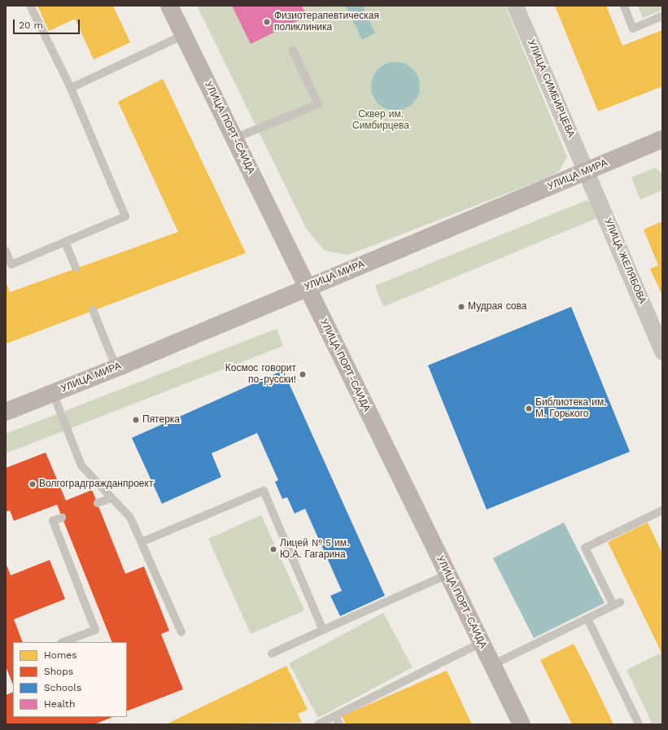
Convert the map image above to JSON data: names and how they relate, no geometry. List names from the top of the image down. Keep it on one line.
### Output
{"streets":{"street":["УЛИЦА СИМБИРЦЕВА","УЛИЦА ПОРТ-САИДА","УЛИЦА МИРА","УЛИЦА ЖЕЛЯБОВА"]},"crossings":[["УЛИЦА СИМБИРЦЕВА","УЛИЦА МИРА"],["УЛИЦА СИМБИРЦЕВА","УЛИЦА ЖЕЛЯБОВА"],["УЛИЦА ПОРТ-САИДА","УЛИЦА МИРА"],["УЛИЦА МИРА","УЛИЦА ЖЕЛЯБОВА"]],"parks":["Сквер им. Симбирцева"],"places":["Физиотерапевтическая поликлиника","Мудрая сова","Космос говорит по-русски!","Библиотека им. М. Горького","Пятерка","Волгоградгражданпроект","Лицей № 5 им. Ю.А. Гагарина"],"legend":["Homes","Shops","Schools","Health"],"scale_bar":"20 m"}
